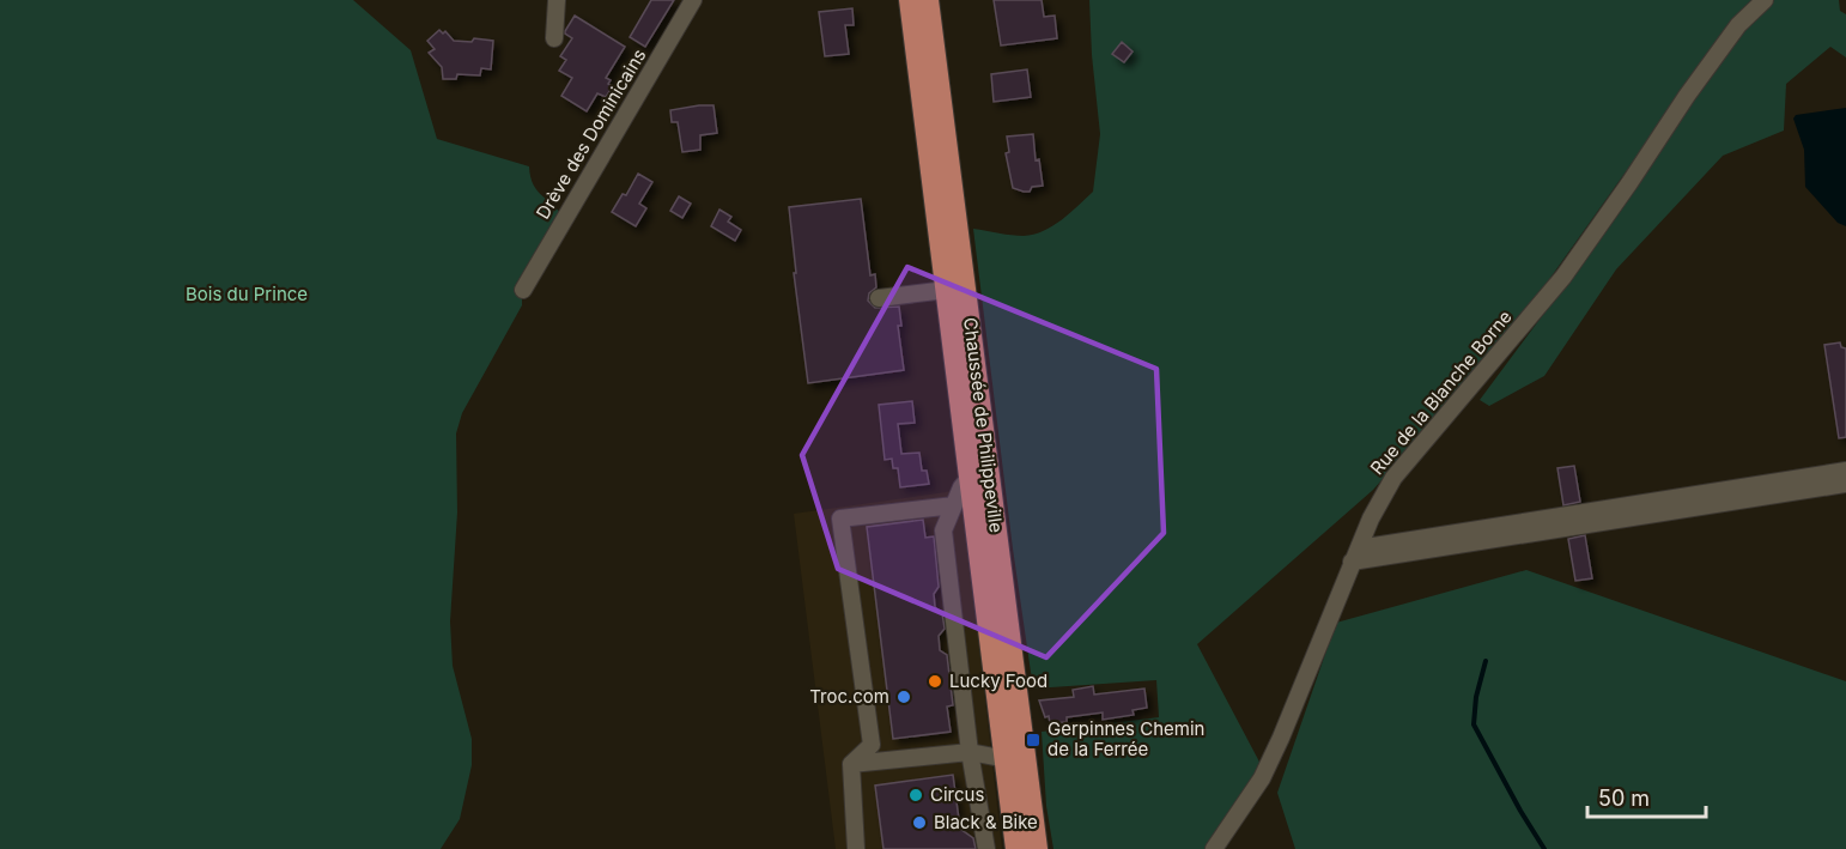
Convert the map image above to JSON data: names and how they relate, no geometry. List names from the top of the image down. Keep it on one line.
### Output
{"streets":{"main road":["Chaussée de Philippeville"],"street":["Drève des Dominicains","Rue de la Blanche Borne"]},"parks":["Bois du Prince"],"places":{"other":["Lucky Food","Troc.com","Circus","Black & Bike"],"transit":["Gerpinnes Chemin de la Ferrée"]},"scale_bar":"50 m"}
